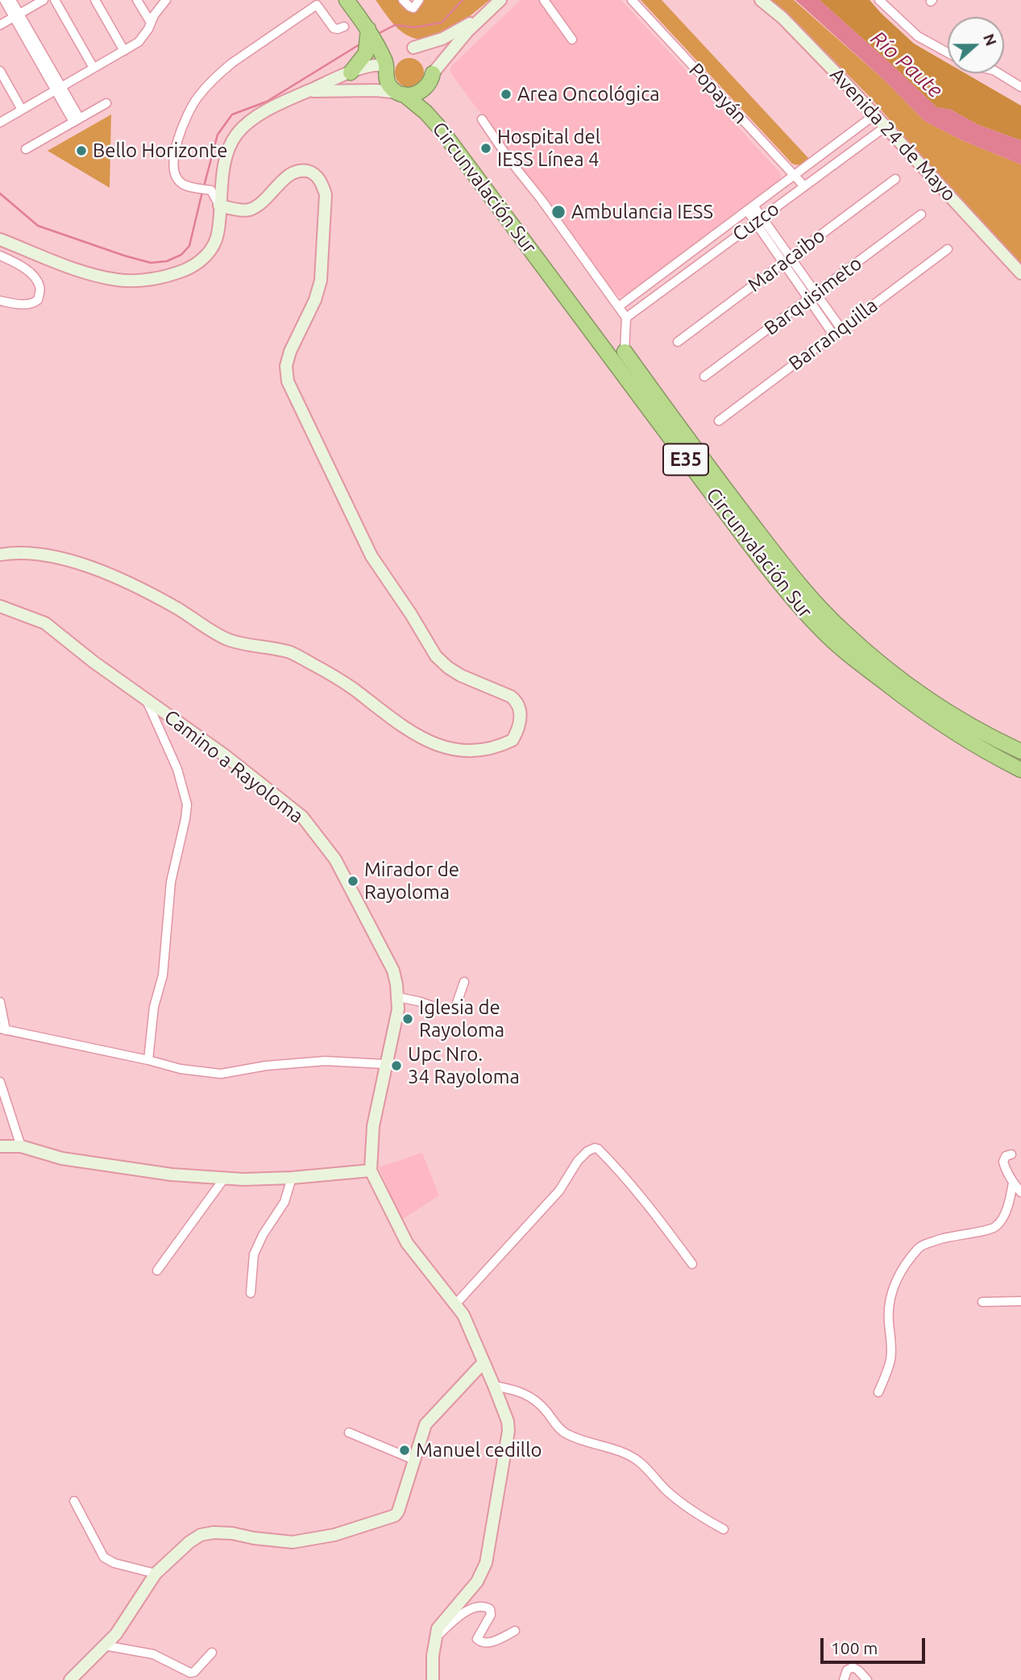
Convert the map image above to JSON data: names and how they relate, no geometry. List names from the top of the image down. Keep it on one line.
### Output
{"streets":{"highway":["Circunvalación Sur","E35"],"street":["Popayán","Avenida 24 de Mayo","Cuzco","Maracaibo","Barquisimeto","Barranquilla","Camino a Rayoloma"]},"crossings":[["Popayán","Cuzco"],["Avenida 24 de Mayo","Cuzco"],["Circunvalación Sur","E35"]],"water":["Río Paute"],"places":["Area Oncológica","Hospital del IESS Línea 4","Bello Horizonte","Ambulancia IESS","Mirador de Rayoloma","Iglesia de Rayoloma","Upc Nro. 34 Rayoloma","Manuel cedillo"],"scale_bar":"100 m","north":"right"}
